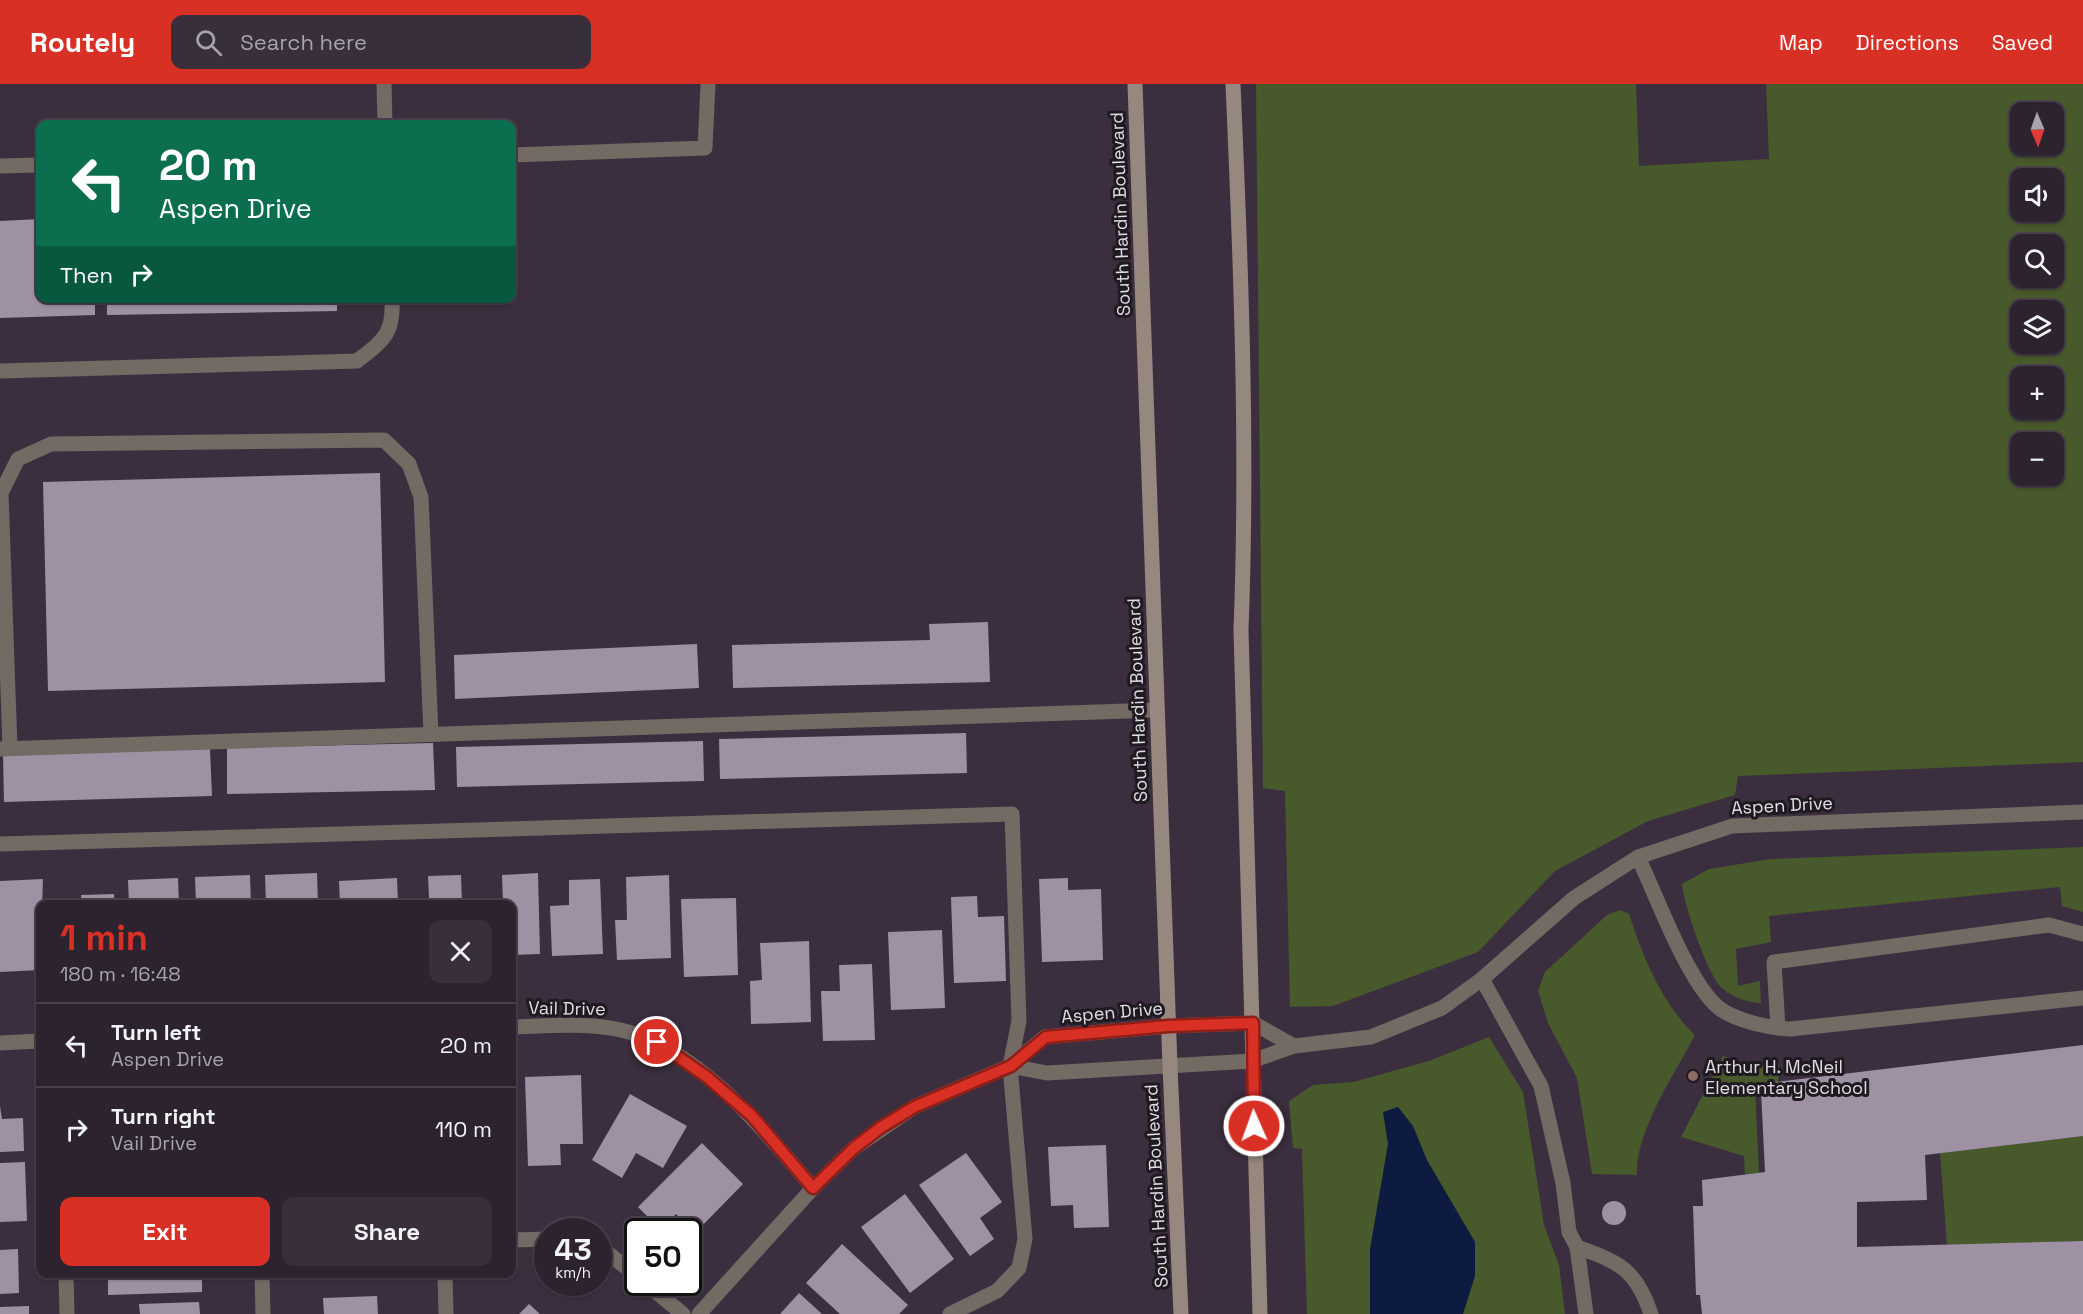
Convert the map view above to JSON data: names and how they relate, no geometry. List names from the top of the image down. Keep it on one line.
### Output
{"streets":{"main road":["South Hardin Boulevard"],"street":["Aspen Drive","Vail Drive"]},"crossings":[["South Hardin Boulevard","Aspen Drive"],["Aspen Drive","Vail Drive"]],"places":["Arthur H. McNeil Elementary School"],"north":"bottom","page":{"header":"Routely","search":"Search here","nav":["Map","Directions","Saved"],"map_buttons":["+","−"],"turn":["20 m","Aspen Drive"],"then":"Then","heading":["1 min","180 m · 16:48"],"list":[{"name":"Turn left","note":"Aspen Drive","value":"20 m"},{"name":"Turn right","note":"Vail Drive","value":"110 m"}],"buttons":["Exit","Share"],"speed":"43 km/h","limit":"50"}}
